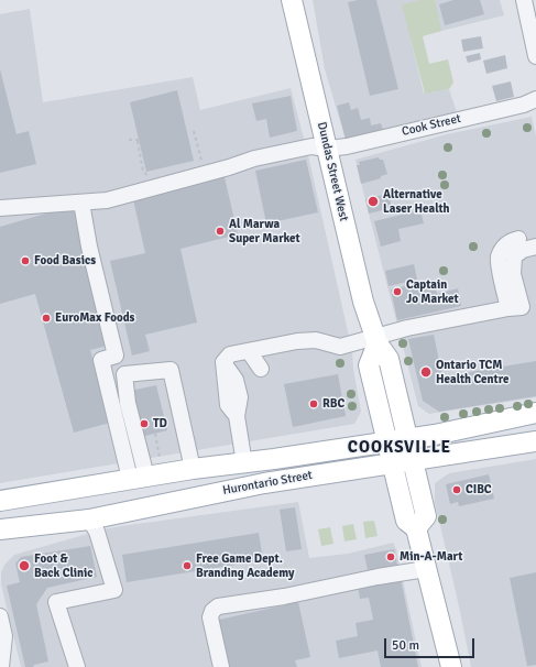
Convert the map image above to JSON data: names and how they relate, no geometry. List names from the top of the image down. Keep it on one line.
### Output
{"streets":{"main road":["Dundas Street West","Hurontario Street"],"street":["Cook Street"]},"crossings":[["Cook Street","Dundas Street West"],["Dundas Street West","Hurontario Street"]],"districts":["COOKSVILLE"],"places":["Alternative Laser Health","Al Marwa Super Market","Food Basics","Captain Jo Market","EuroMax Foods","Ontario TCM Health Centre","RBC","TD","CIBC","Min-A-Mart","Foot & Back Clinic","Free Game Dept. Branding Academy"],"scale_bar":"50 m"}
